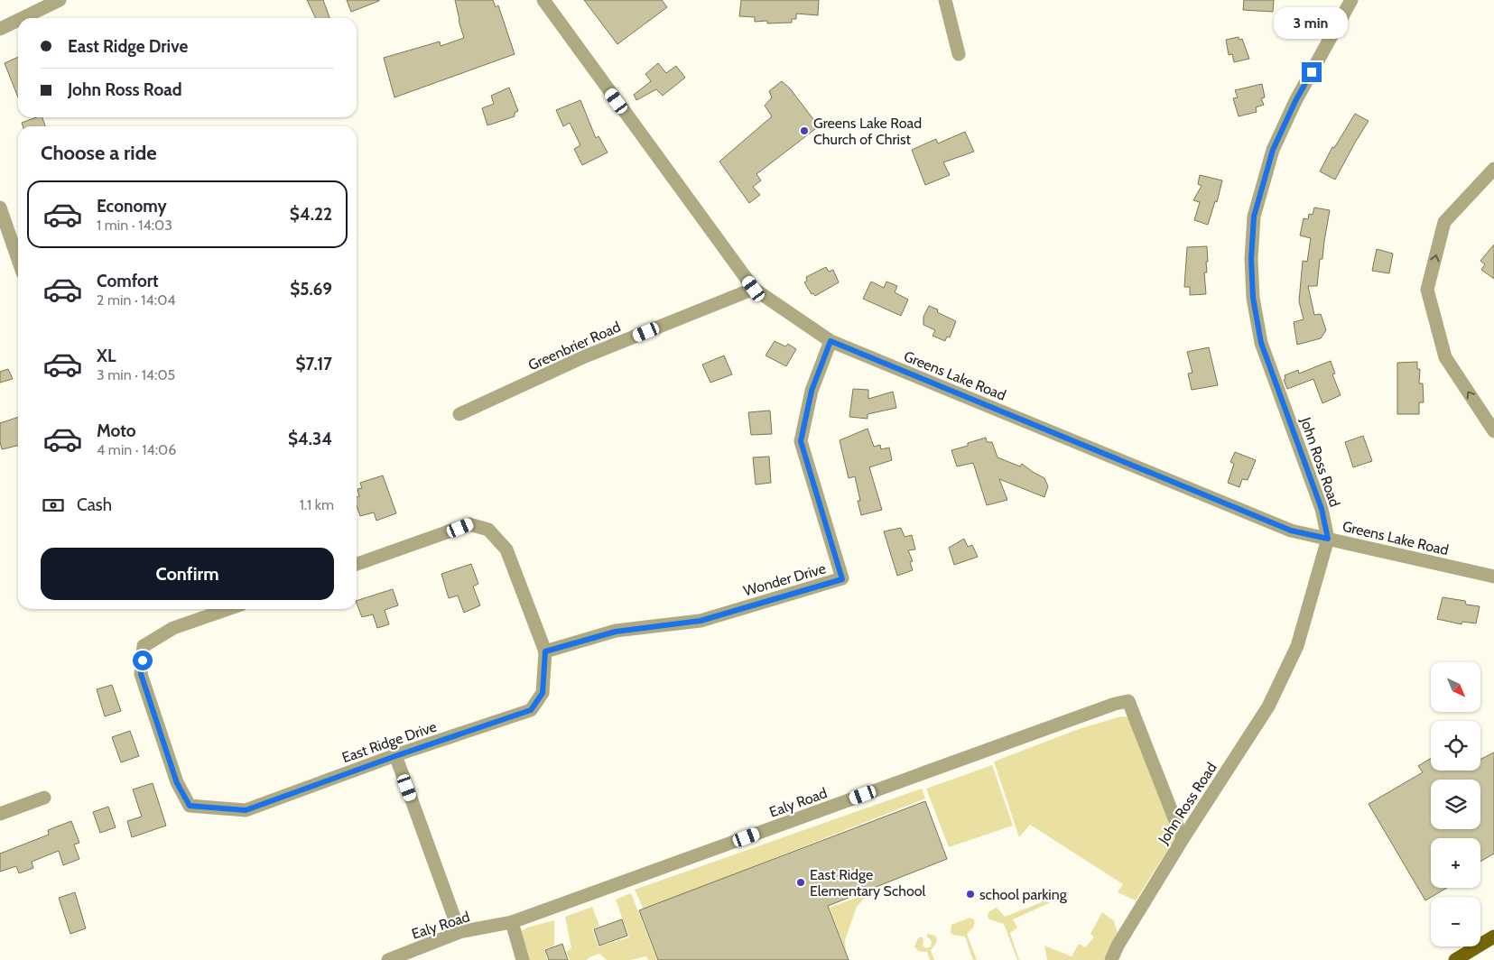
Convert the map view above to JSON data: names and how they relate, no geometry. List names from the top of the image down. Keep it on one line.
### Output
{"streets":{"street":["Greenbrier Road","Greens Lake Road","John Ross Road","Wonder Drive","East Ridge Drive","Ealy Road"]},"crossings":[["Greenbrier Road","Greens Lake Road"],["Greens Lake Road","John Ross Road"],["Greens Lake Road","Wonder Drive"],["John Ross Road","Ealy Road"],["Wonder Drive","East Ridge Drive"]],"places":["Greens Lake Road Church of Christ","East Ridge Elementary School","school parking"],"north":"bottom right","page":{"bubble":"3 min","banner":["East Ridge Drive","John Ross Road"],"heading":"Choose a ride","list":[{"name":"Economy","note":"1 min · 14:03","value":"$4.22"},{"name":"Comfort","note":"2 min · 14:04","value":"$5.69"},{"name":"XL","note":"3 min · 14:05","value":"$7.17"},{"name":"Moto","note":"4 min · 14:06","value":"$4.34"}],"pay":["Cash","1.1 km"],"buttons":"Confirm","map_buttons":["+","−"]}}
